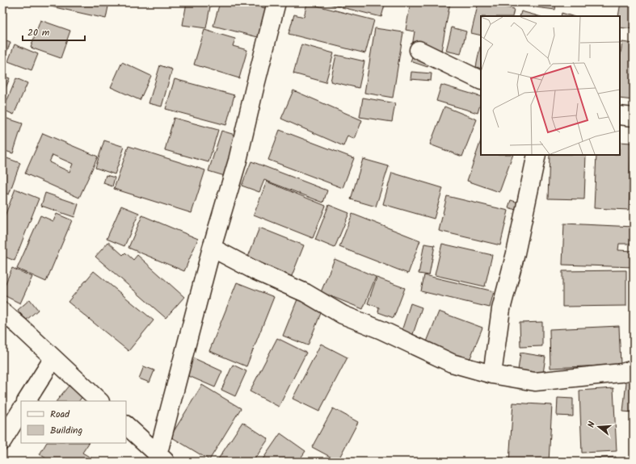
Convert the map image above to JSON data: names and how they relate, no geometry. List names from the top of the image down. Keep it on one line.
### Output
{"legend":["Road","Building"],"scale_bar":"20 m","north":"left"}
